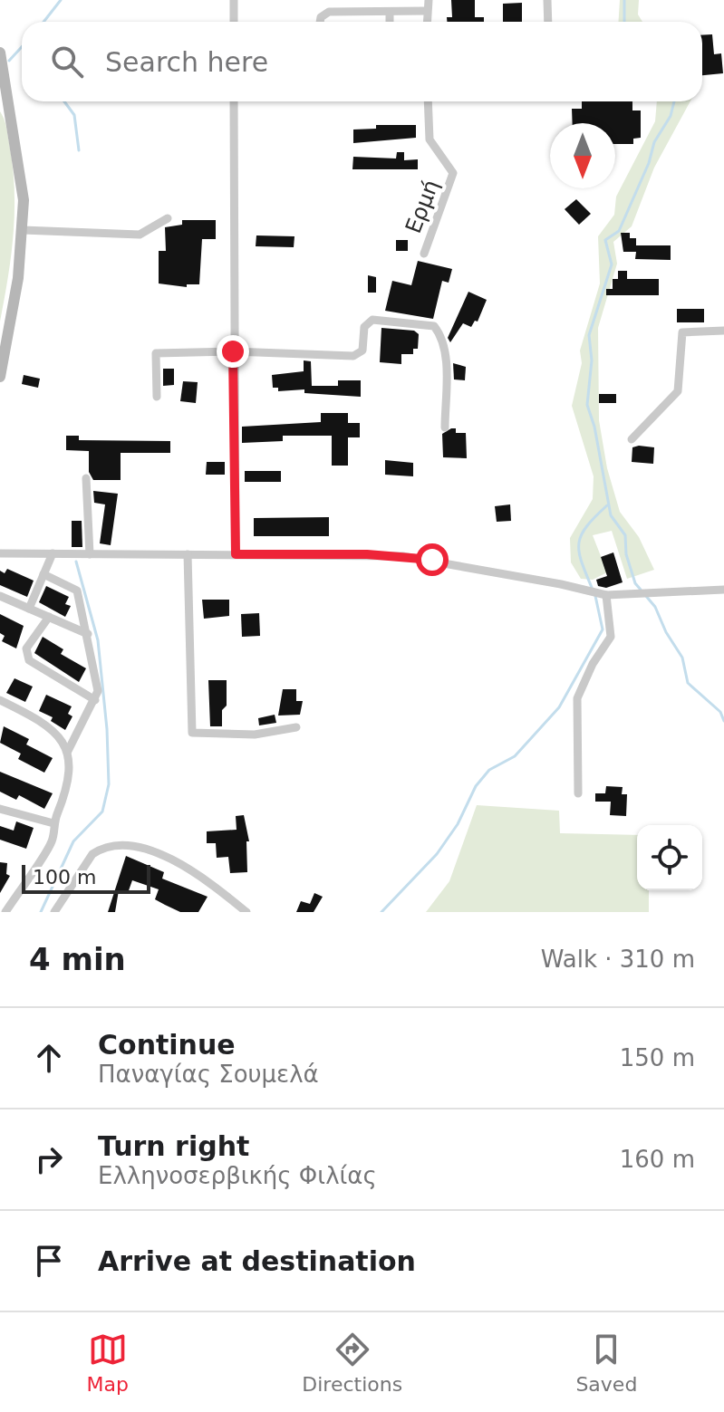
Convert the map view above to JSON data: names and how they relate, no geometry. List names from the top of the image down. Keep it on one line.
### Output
{"streets":{"street":["Ερμή"]},"scale_bar":"100 m","north":"bottom","page":{"search":"Search here","scale":"100 m","heading":["4 min","Walk · 310 m"],"list":[["Continue","Παναγίας Σουμελά","150 m"],["Turn right","Ελληνοσερβικής Φιλίας","160 m"],"Arrive at destination"],"nav":["Map","Directions","Saved"]}}
